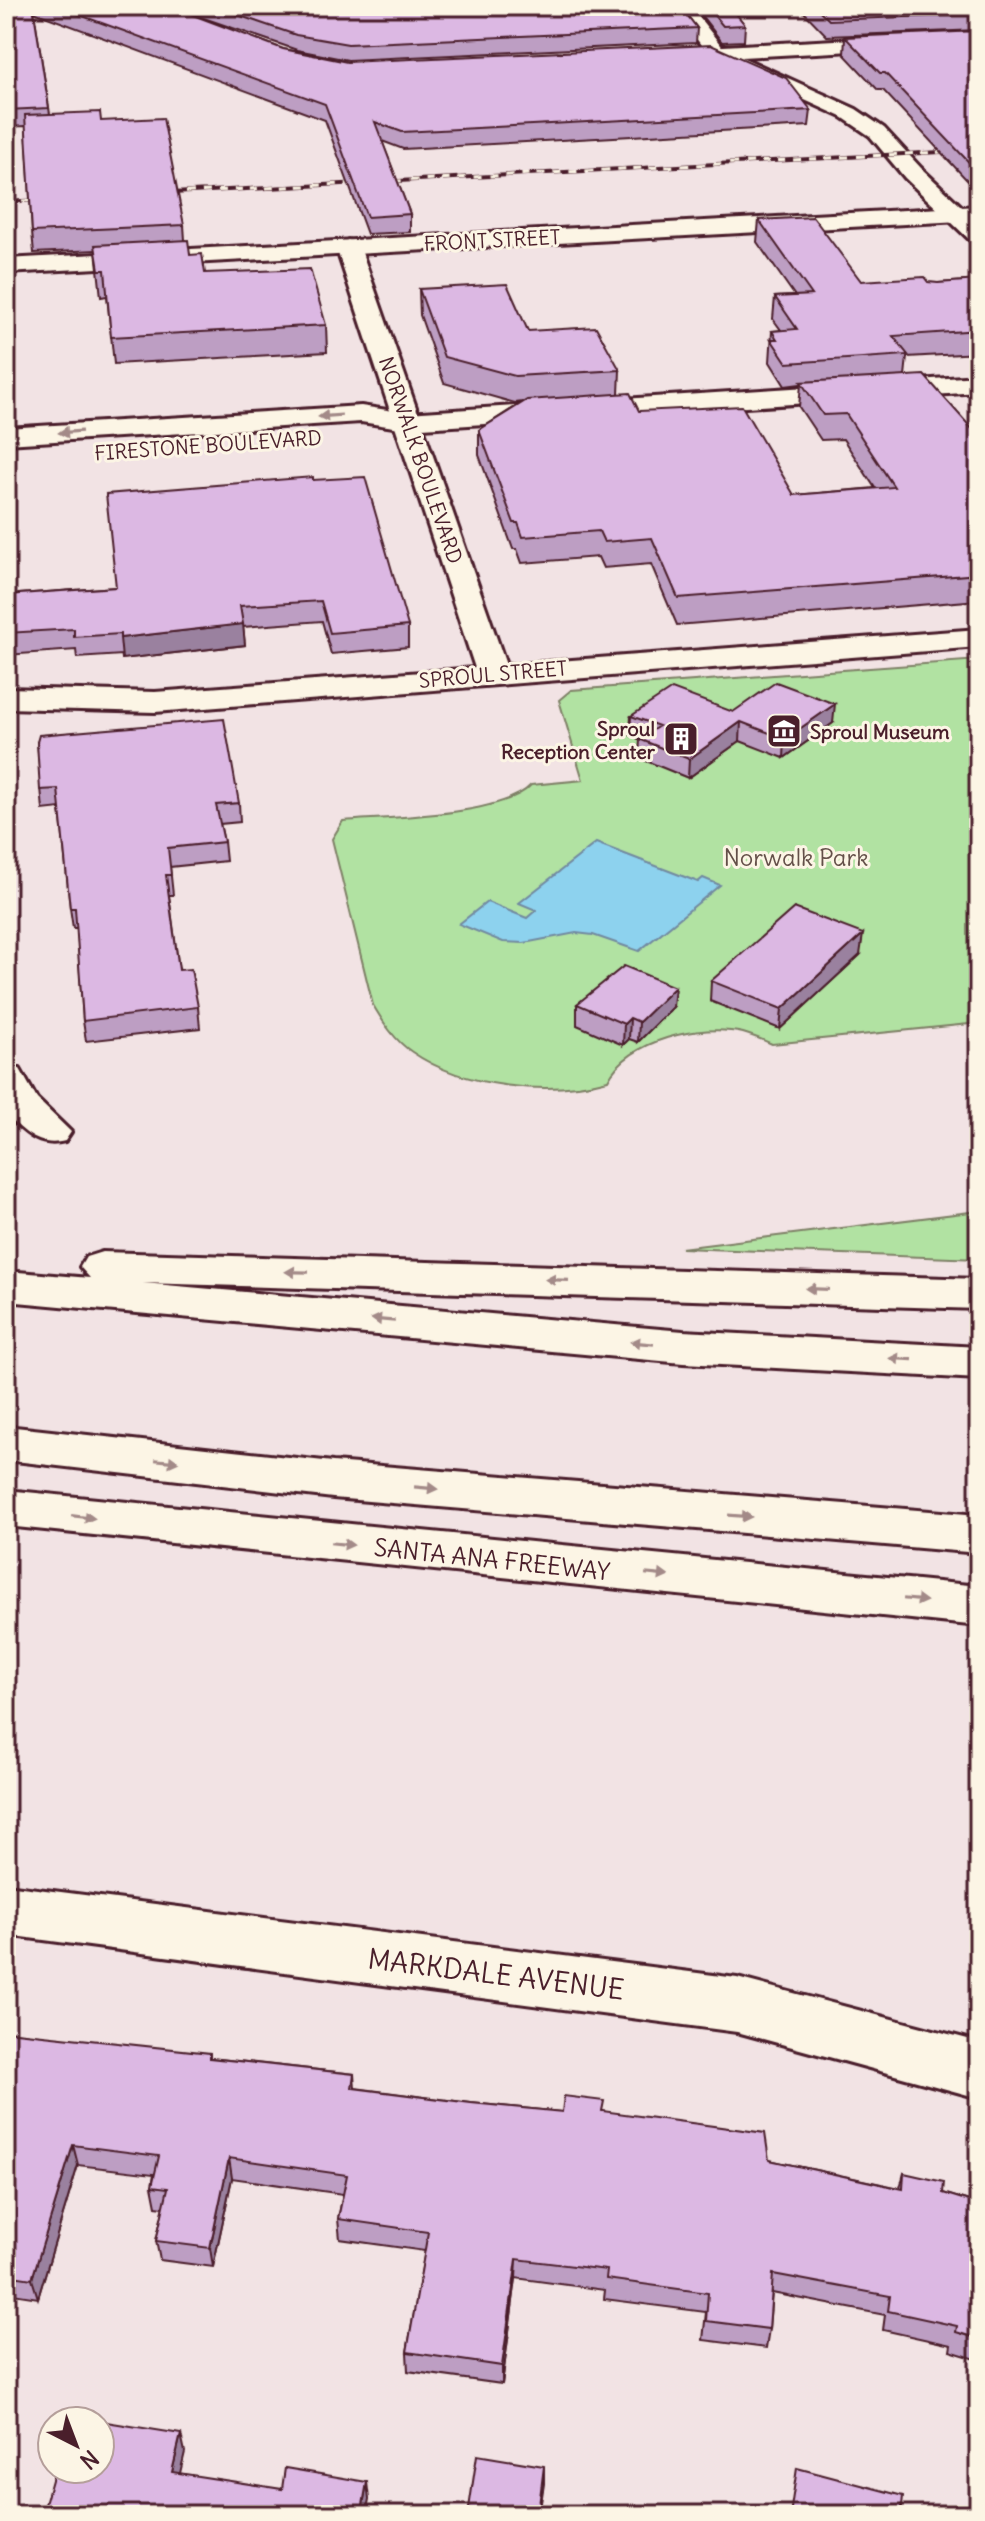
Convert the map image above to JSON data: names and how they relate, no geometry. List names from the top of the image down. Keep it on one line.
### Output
{"streets":{"main road":["FRONT STREET","FIRESTONE BOULEVARD","NORWALK BOULEVARD","SPROUL STREET","SANTA ANA FREEWAY","MARKDALE AVENUE"]},"crossings":[["FRONT STREET","NORWALK BOULEVARD"],["FIRESTONE BOULEVARD","NORWALK BOULEVARD"],["NORWALK BOULEVARD","SPROUL STREET"]],"parks":["Norwalk Park"],"places":{"museum":["Sproul Museum"],"building":["Sproul Reception Center"]},"north":"bottom right"}
